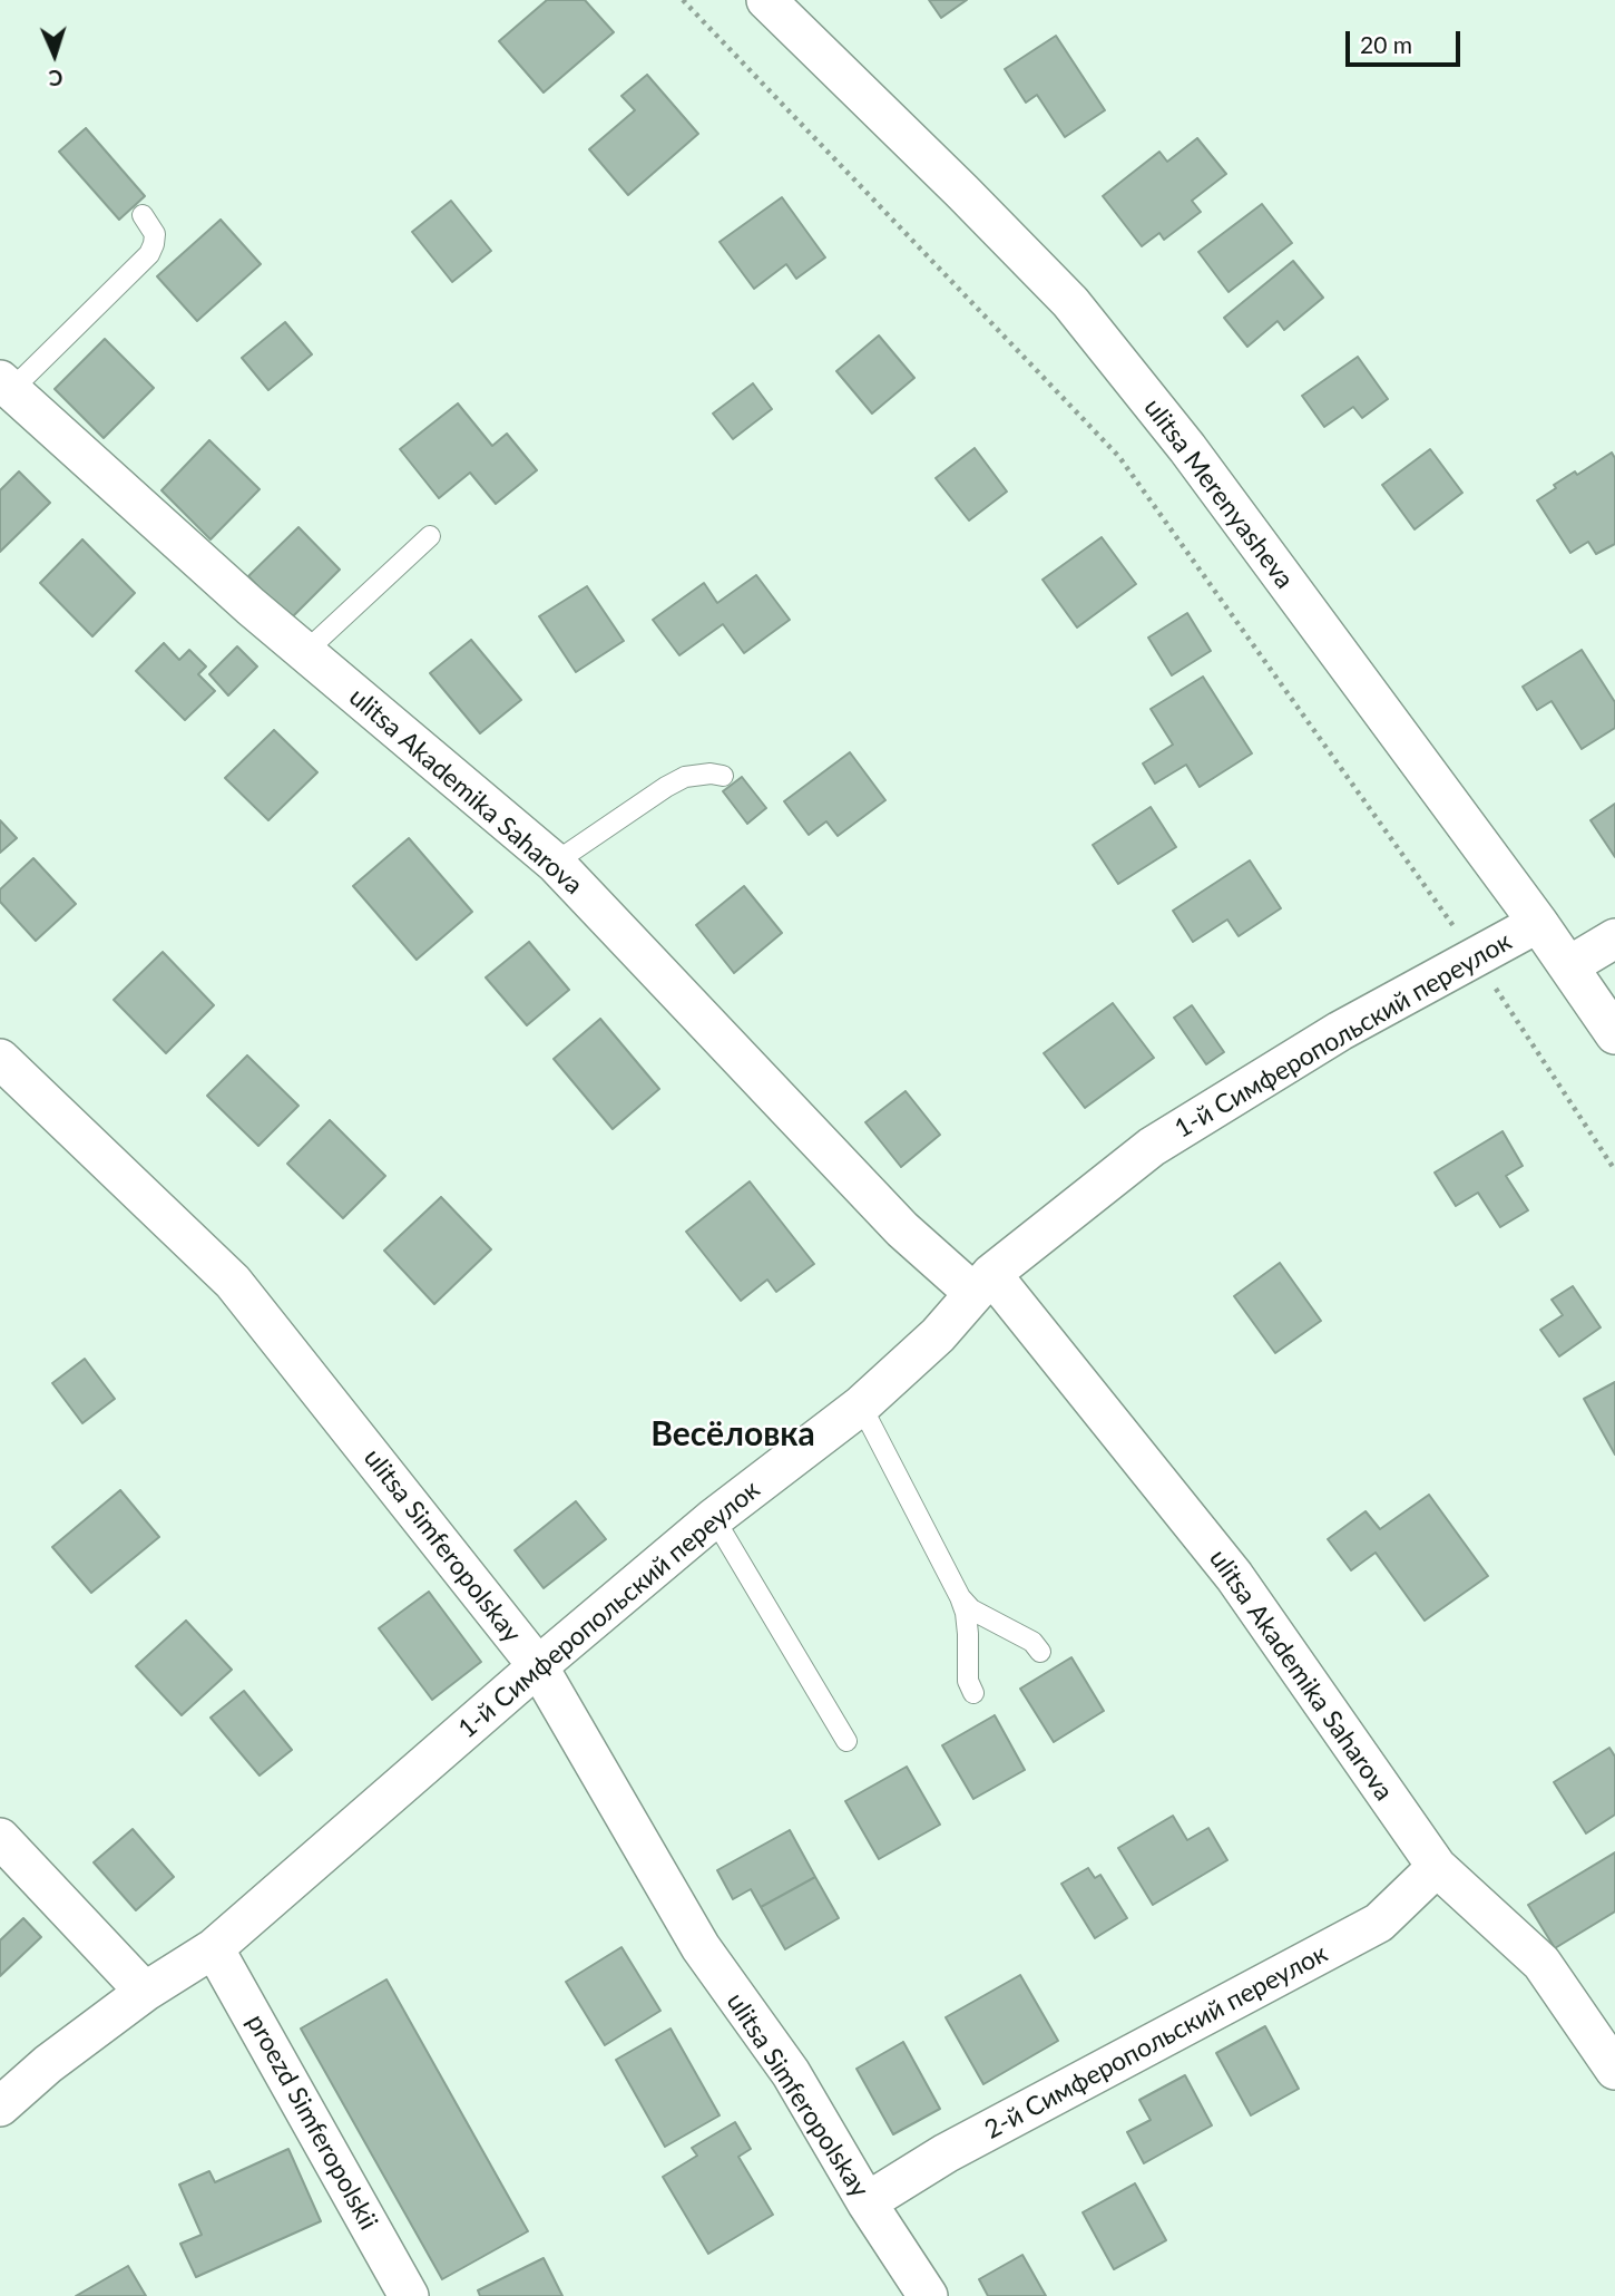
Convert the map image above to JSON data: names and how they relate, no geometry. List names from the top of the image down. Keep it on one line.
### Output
{"streets":{"street":["ulitsa Merenyasheva","ulitsa Akademika Saharova","1-й Симферопольский переулок","ulitsa Simferopolskay","2-й Симферопольский переулок","proezd Simferopolskii"]},"crossings":[["ulitsa Merenyasheva","1-й Симферопольский переулок"],["ulitsa Akademika Saharova","1-й Симферопольский переулок"],["ulitsa Akademika Saharova","2-й Симферопольский переулок"],["1-й Симферопольский переулок","ulitsa Simferopolskay"],["1-й Симферопольский переулок","proezd Simferopolskii"],["ulitsa Simferopolskay","2-й Симферопольский переулок"]],"districts":["Весёловка"],"scale_bar":"20 m","north":"bottom"}
